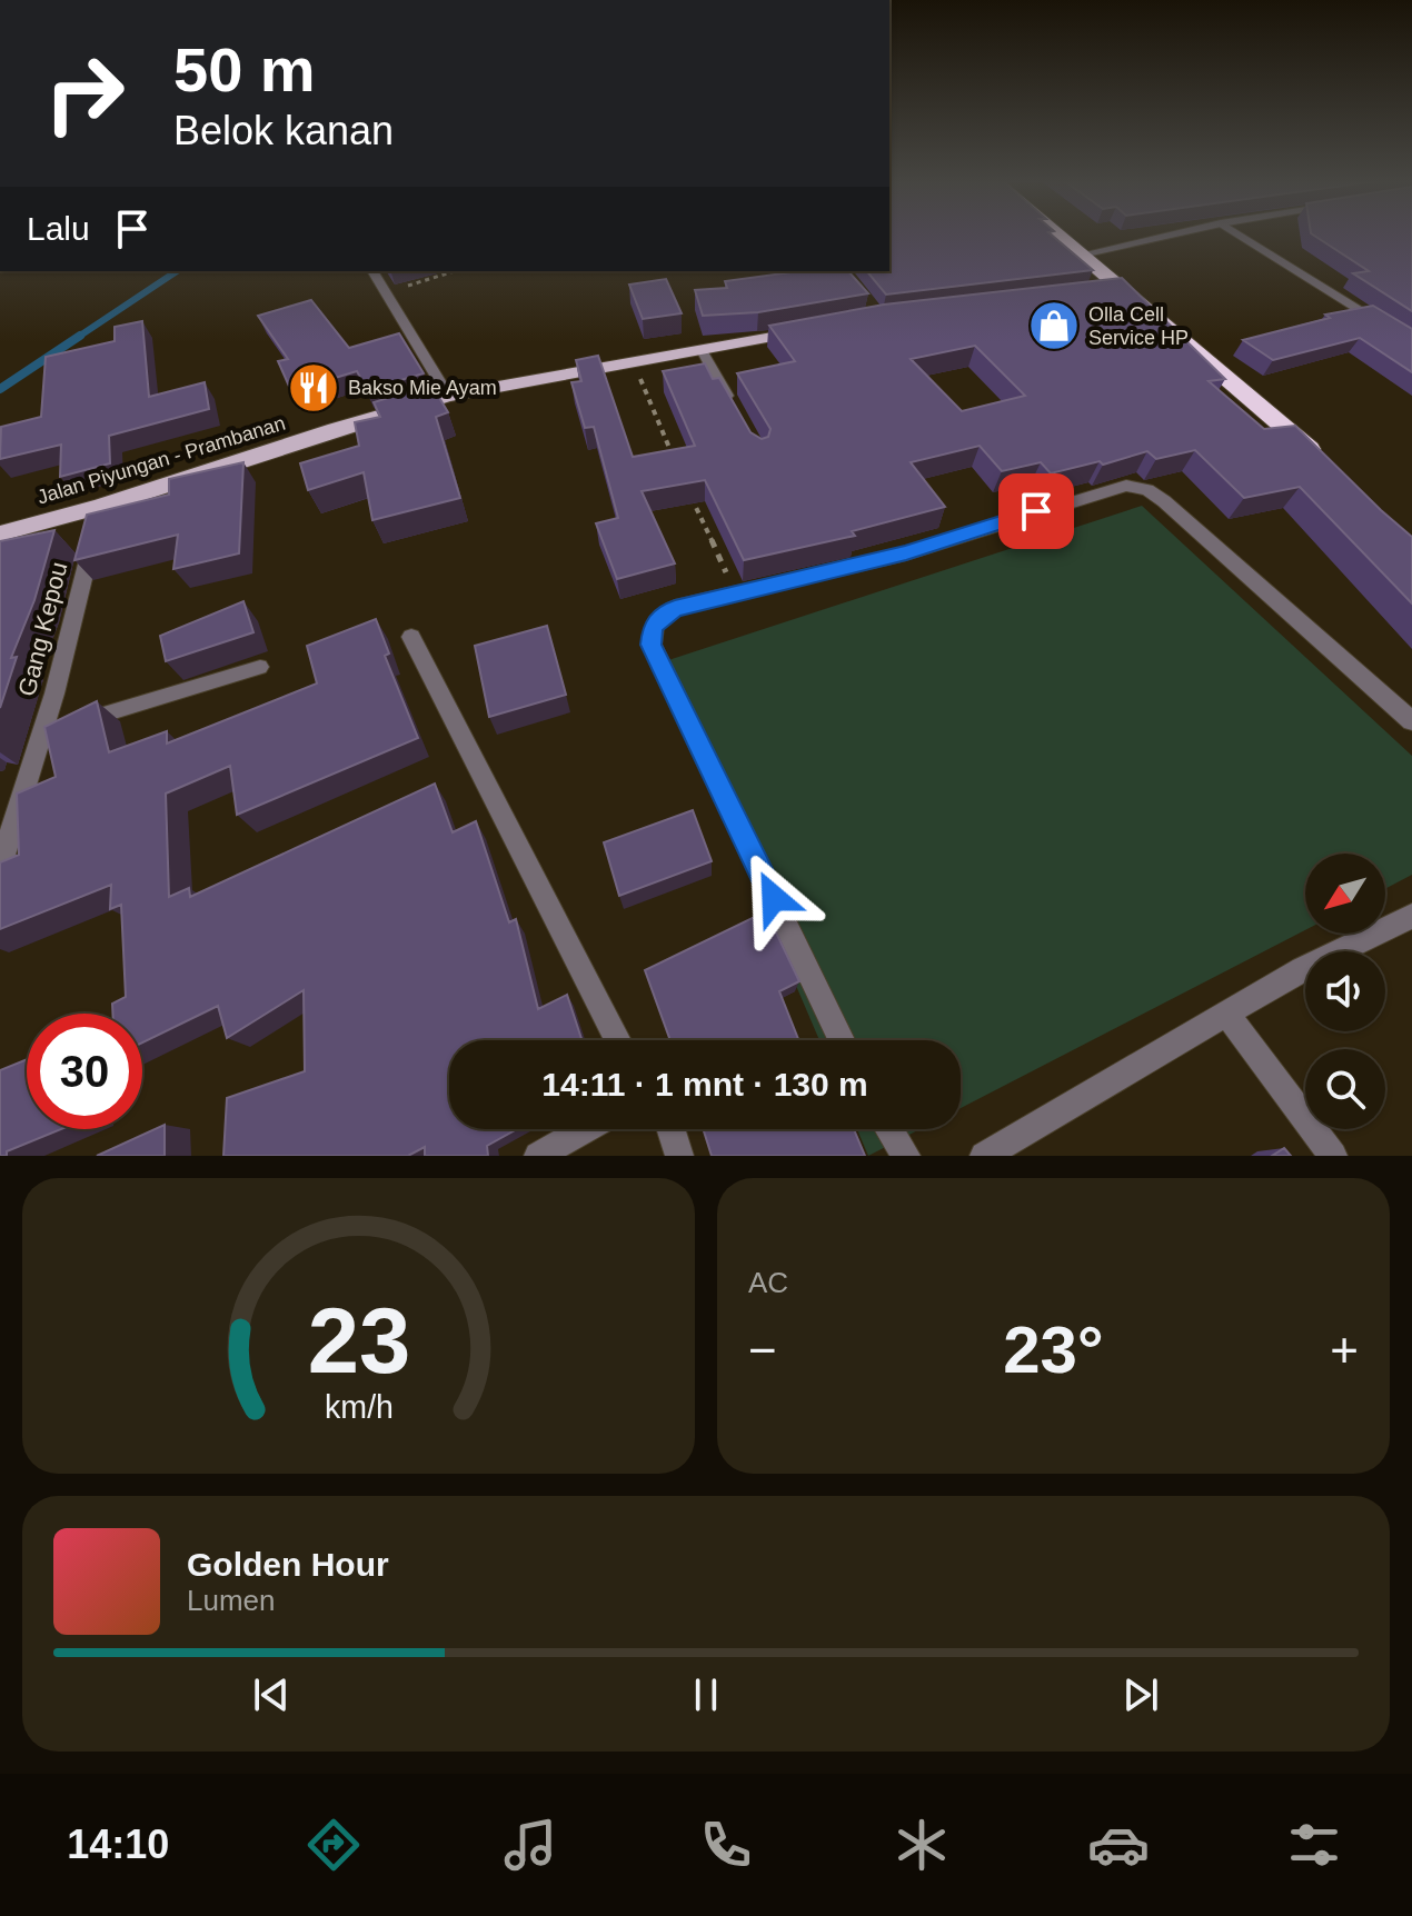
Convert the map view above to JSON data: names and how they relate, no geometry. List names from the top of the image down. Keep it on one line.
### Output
{"streets":{"main road":["Jalan Piyungan - Prambanan"],"street":["Gang Kepou"]},"crossings":[["Jalan Piyungan - Prambanan","Gang Kepou"]],"places":{"shop":["Olla Cell Service HP"],"restaurant":["Bakso Mie Ayam"]},"north":"bottom left","page":{"turn":["50 m","Belok kanan"],"then":"Lalu","limit":"30","trip":"14:11 · 1 mnt · 130 m","tile":"AC","heat":["−","23°","+"],"song":["Golden Hour","Lumen"],"tabs":"14:10","gauge":["23","km/h"]}}
